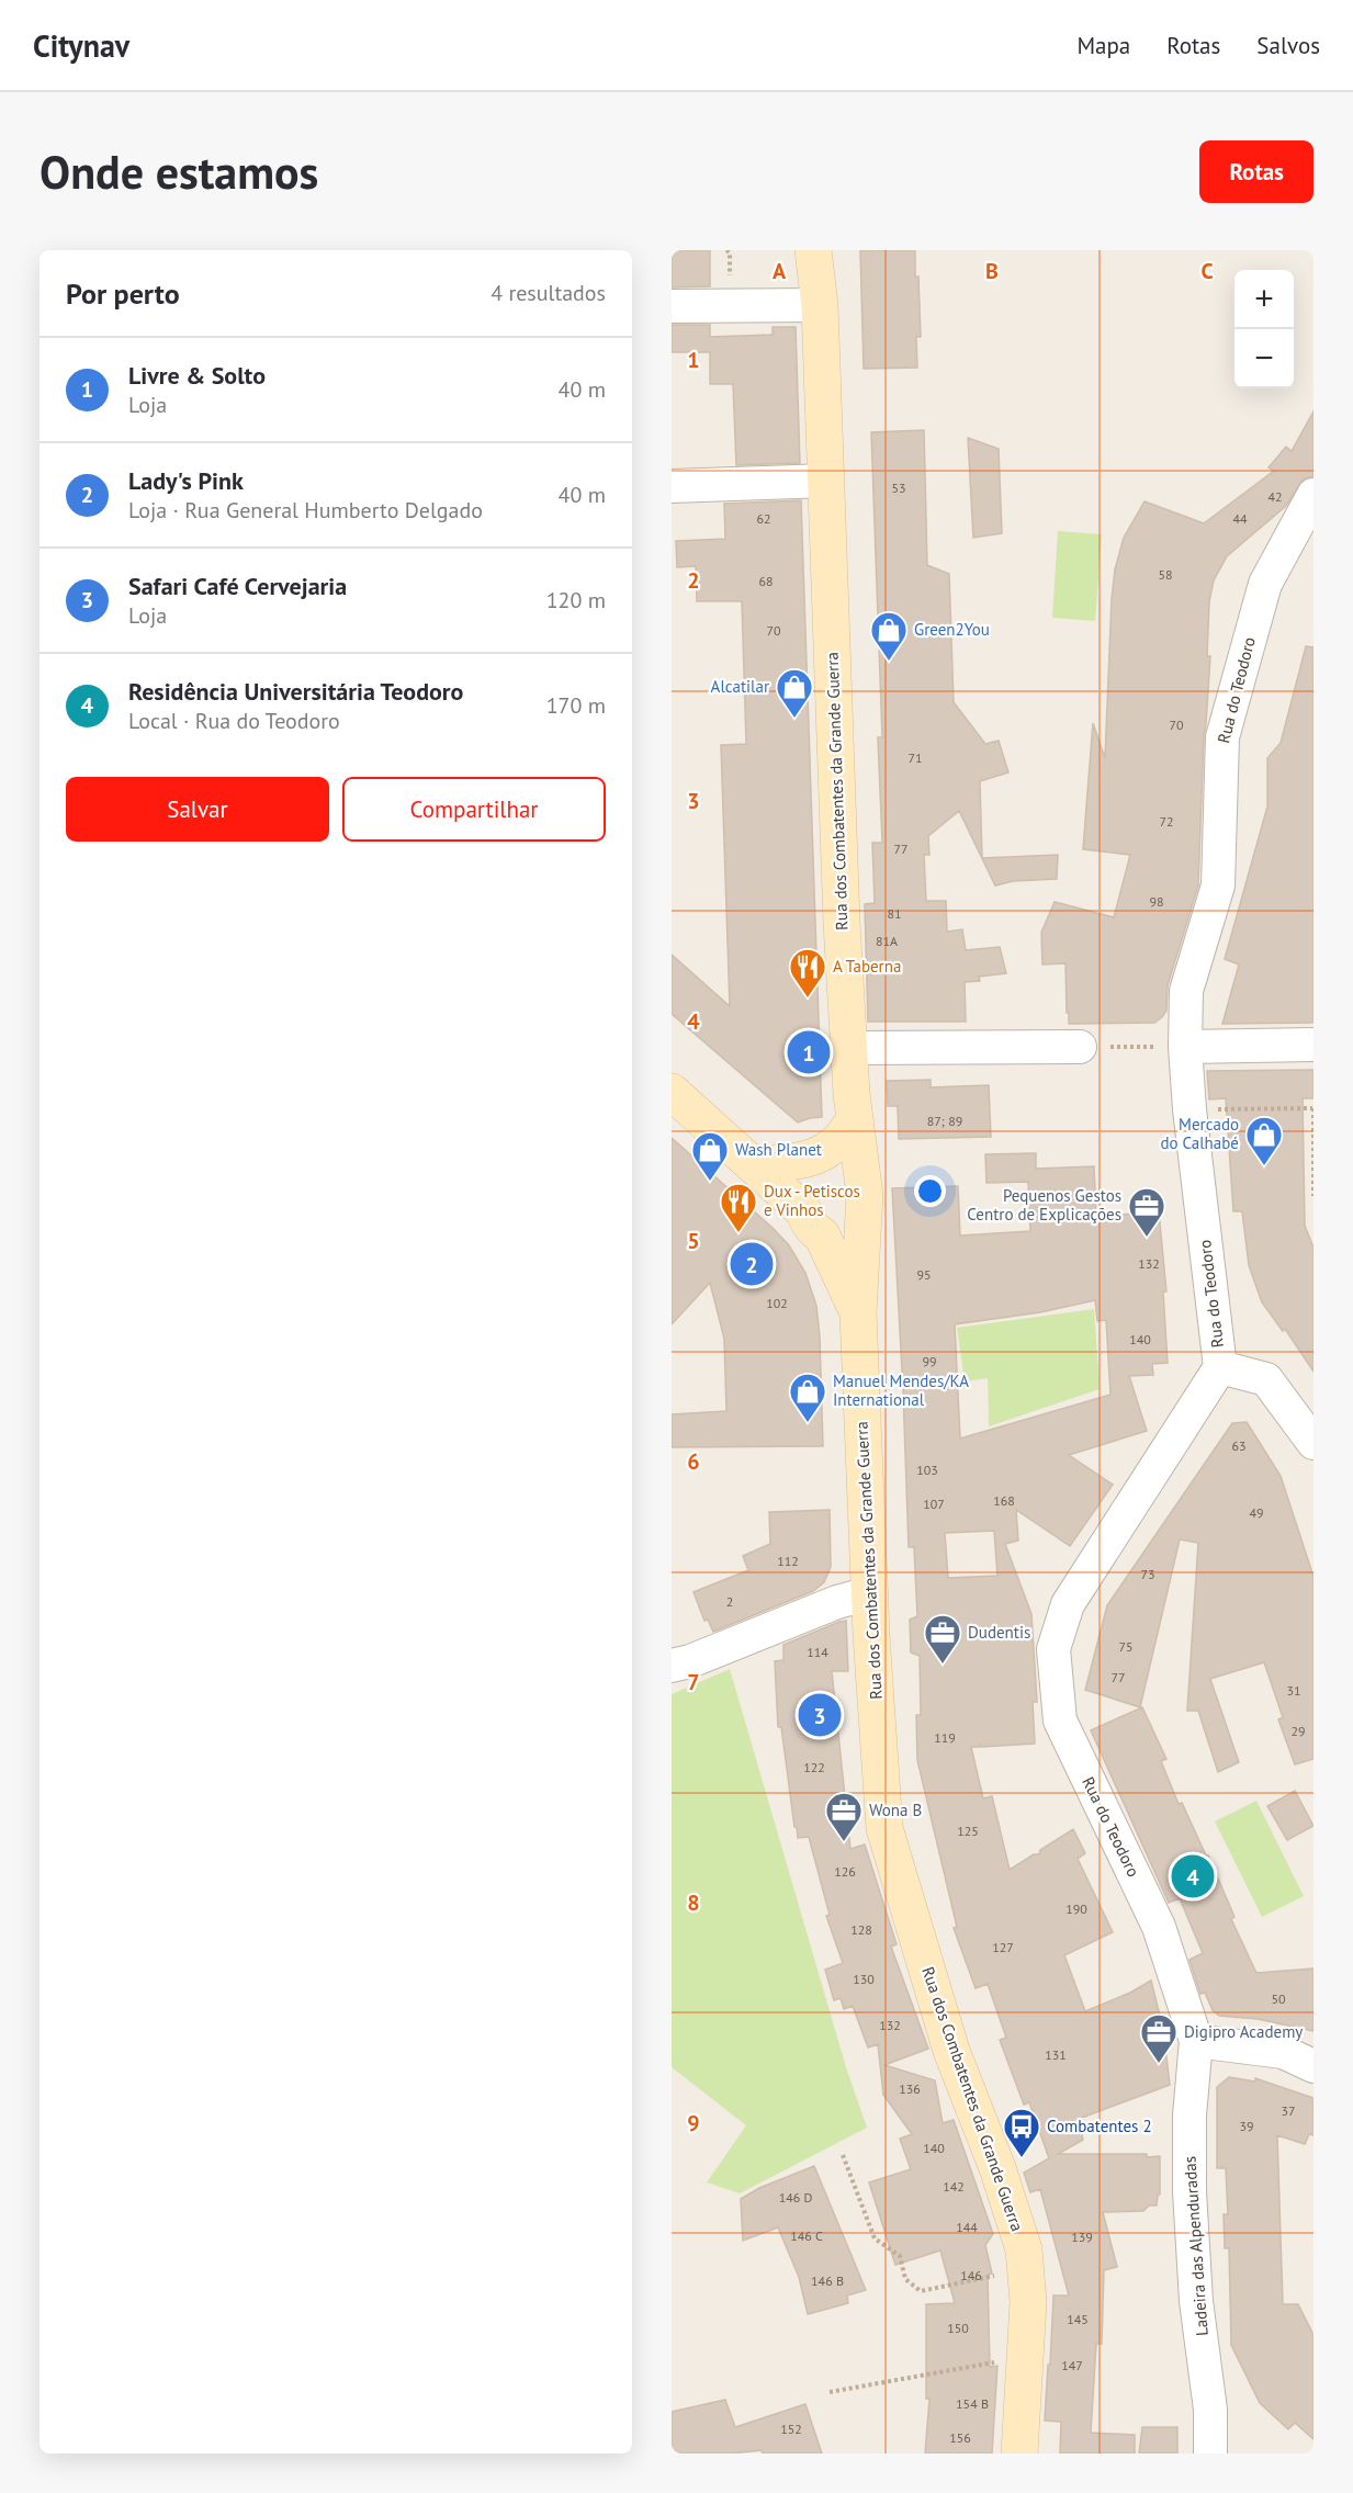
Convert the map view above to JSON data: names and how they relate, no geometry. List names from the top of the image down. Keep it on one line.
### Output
{"streets":{"main road":["Rua dos Combatentes da Grande Guerra"],"street":["Rua do Teodoro","Ladeira das Alpenduradas"]},"crossings":[["Rua do Teodoro","Ladeira das Alpenduradas"]],"places":{"shop":["Green2You","Alcatilar","Mercado do Calhabé","Wash Planet","Manuel Mendes/KA International"],"restaurant":["A Taberna","Dux - Petiscos e Vinhos"],"office":["Pequenos Gestos Centro de Explicações","Dudentis","Wona B","Digipro Academy"],"bus stop":["Combatentes 2"]},"house_numbers":["53","42","62","44","58","68","70","70","71","72","77","98","81","81A","87; 89","132","95","102","140","99","63","103","168","107","49","112","73","2","75","114","77","31","29","119","122","125","126","190","128","127","130","50","132","131","136","37","39","140","142","146 D","144","146 C","139","146","146 B","145","150","147","154 B","152","156"],"page":{"header":"Citynav","nav":["Mapa","Rotas","Salvos"],"buttons":["Rotas",["Salvar","Compartilhar"]],"title":"Onde estamos","heading":["Por perto","4 resultados"],"map_buttons":["+","−"],"list":[{"mark":"1","name":"Livre & Solto","note":"Loja","value":"40 m"},{"mark":"2","name":"Lady's Pink","note":"Loja · Rua General Humberto Delgado","value":"40 m"},{"mark":"3","name":"Safari Café Cervejaria","note":"Loja","value":"120 m"},{"mark":"4","name":"Residência Universitária Teodoro","note":"Local · Rua do Teodoro","value":"170 m"}],"pins":["1","2","3","4"]},"grid":{"columns":["A","B","C"],"rows":["1","2","3","4","5","6","7","8","9"]}}
